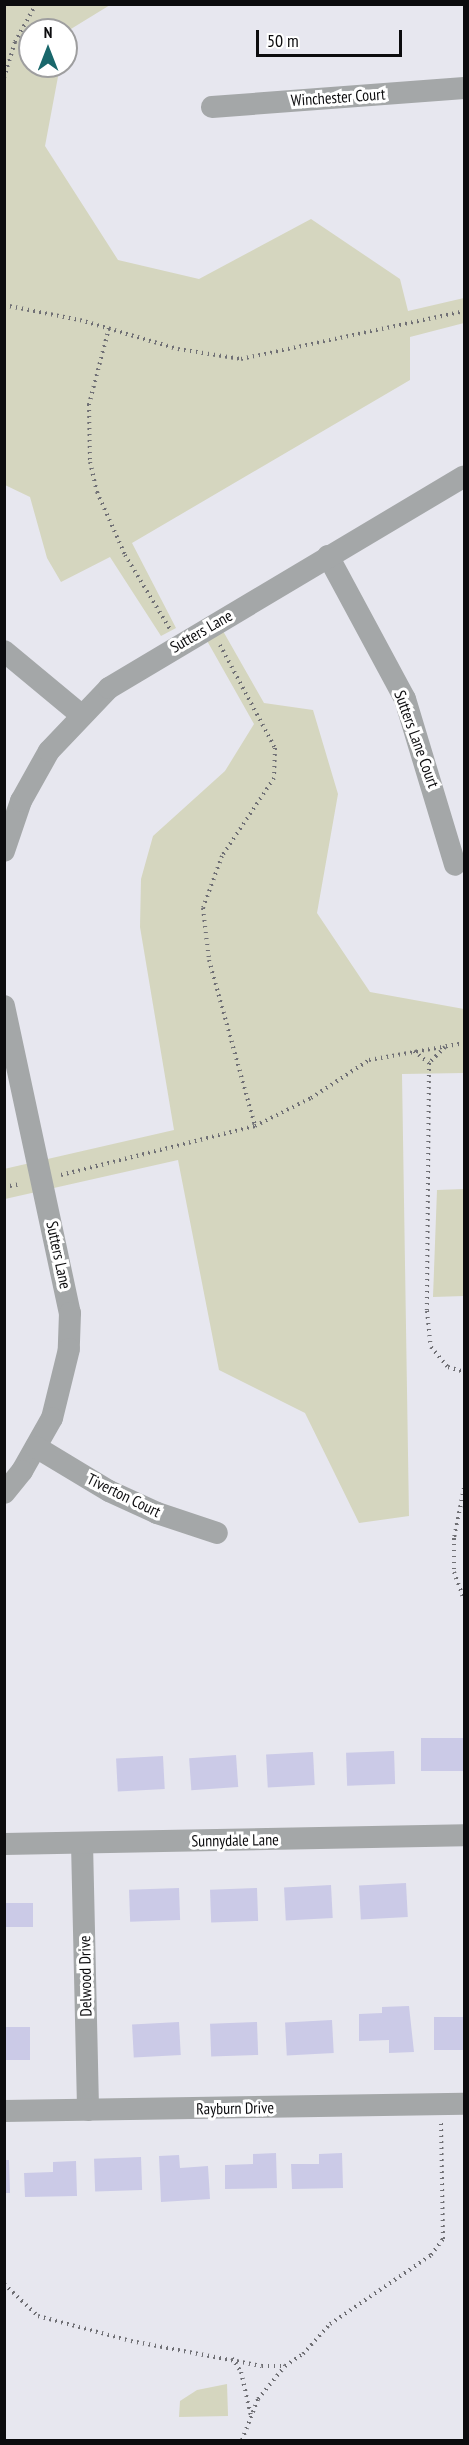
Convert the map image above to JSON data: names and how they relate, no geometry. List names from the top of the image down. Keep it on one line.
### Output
{"streets":{"street":["Winchester Court","Sutters Lane","Sutters Lane Court","Tiverton Court","Sunnydale Lane","Delwood Drive","Rayburn Drive"]},"crossings":[["Sutters Lane","Sutters Lane Court"],["Sutters Lane","Tiverton Court"],["Sunnydale Lane","Delwood Drive"],["Delwood Drive","Rayburn Drive"]],"scale_bar":"50 m","north":"top"}
